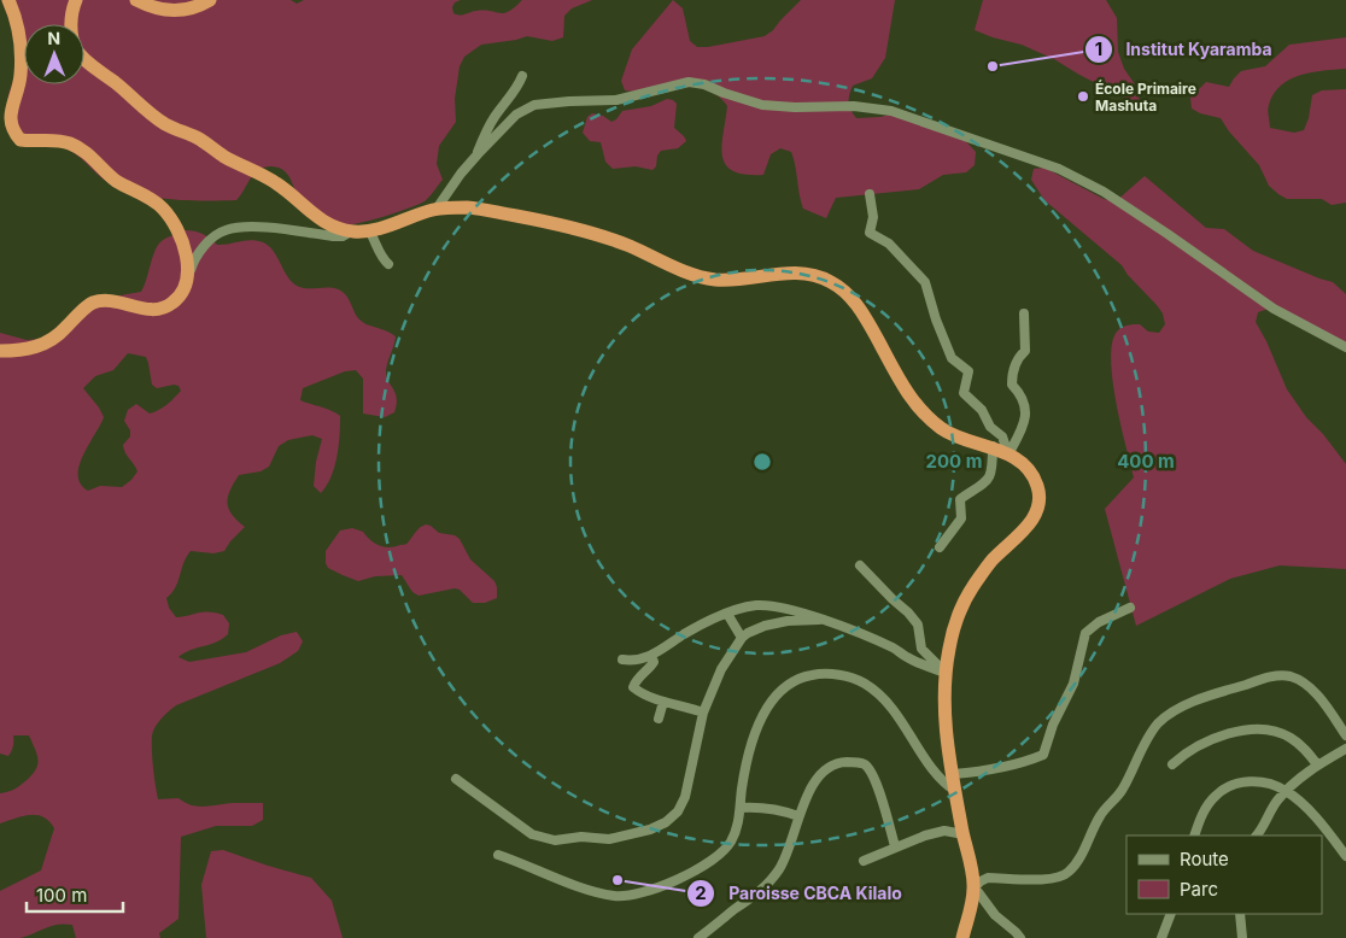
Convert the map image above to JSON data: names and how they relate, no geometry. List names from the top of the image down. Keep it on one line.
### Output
{"places":["Institut Kyaramba","École Primaire Mashuta","Paroisse CBCA Kilalo"],"legend":["Route","Parc"],"scale_bar":"100 m","north":"top","rings":["200 m","400 m"]}
